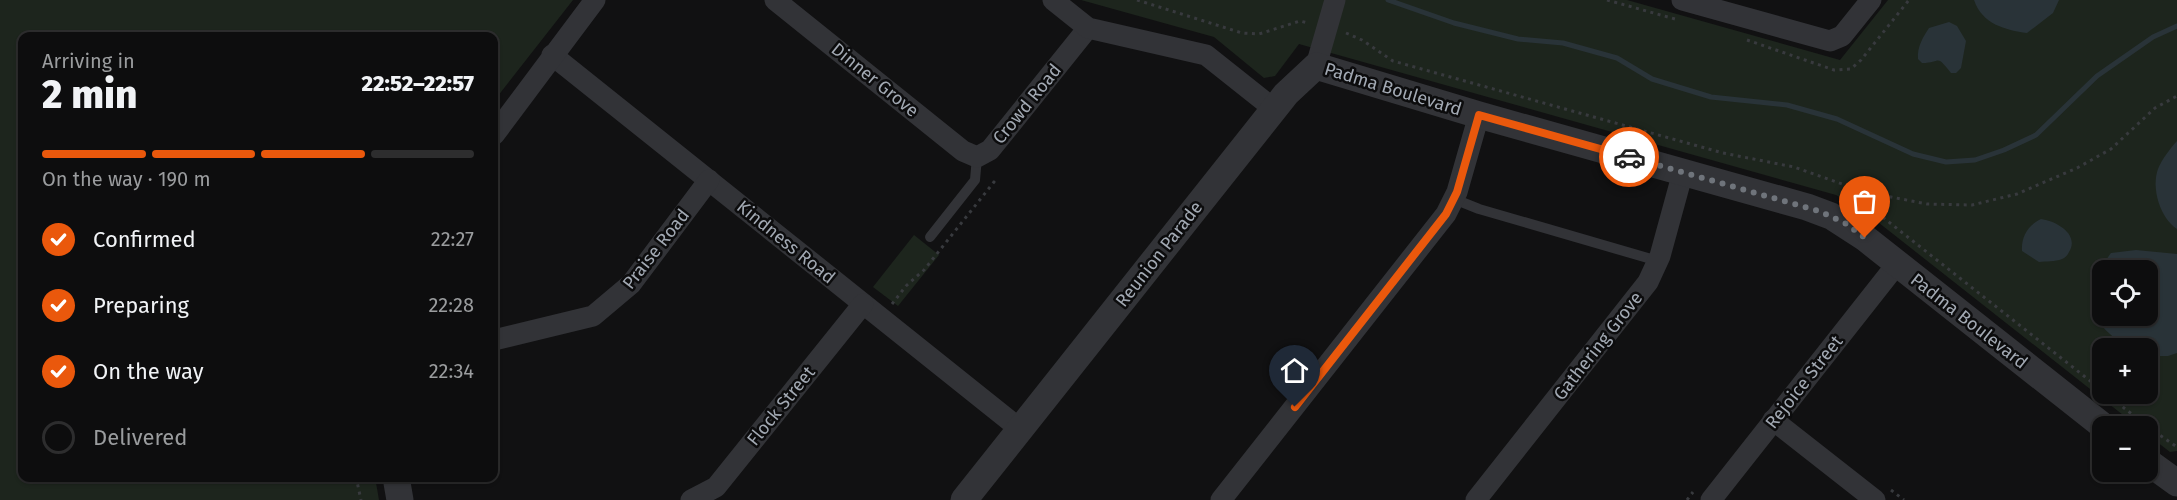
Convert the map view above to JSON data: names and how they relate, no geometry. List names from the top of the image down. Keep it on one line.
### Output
{"streets":{"street":["Dinner Grove","Padma Boulevard","Crowd Road","Kindness Road","Praise Road","Reunion Parade","Gathering Grove","Rejoice Street","Flock Street"]},"crossings":[["Dinner Grove","Crowd Road"],["Padma Boulevard","Reunion Parade"],["Padma Boulevard","Gathering Grove"],["Padma Boulevard","Rejoice Street"],["Kindness Road","Praise Road"],["Kindness Road","Reunion Parade"],["Kindness Road","Flock Street"]],"page":{"heading":["2 min","Arriving in","22:52–22:57"],"bar":"On the way · 190 m","list":[["Confirmed","22:27"],["Preparing","22:28"],["On the way","22:34"],"Delivered"],"map_buttons":["+","−"]}}
